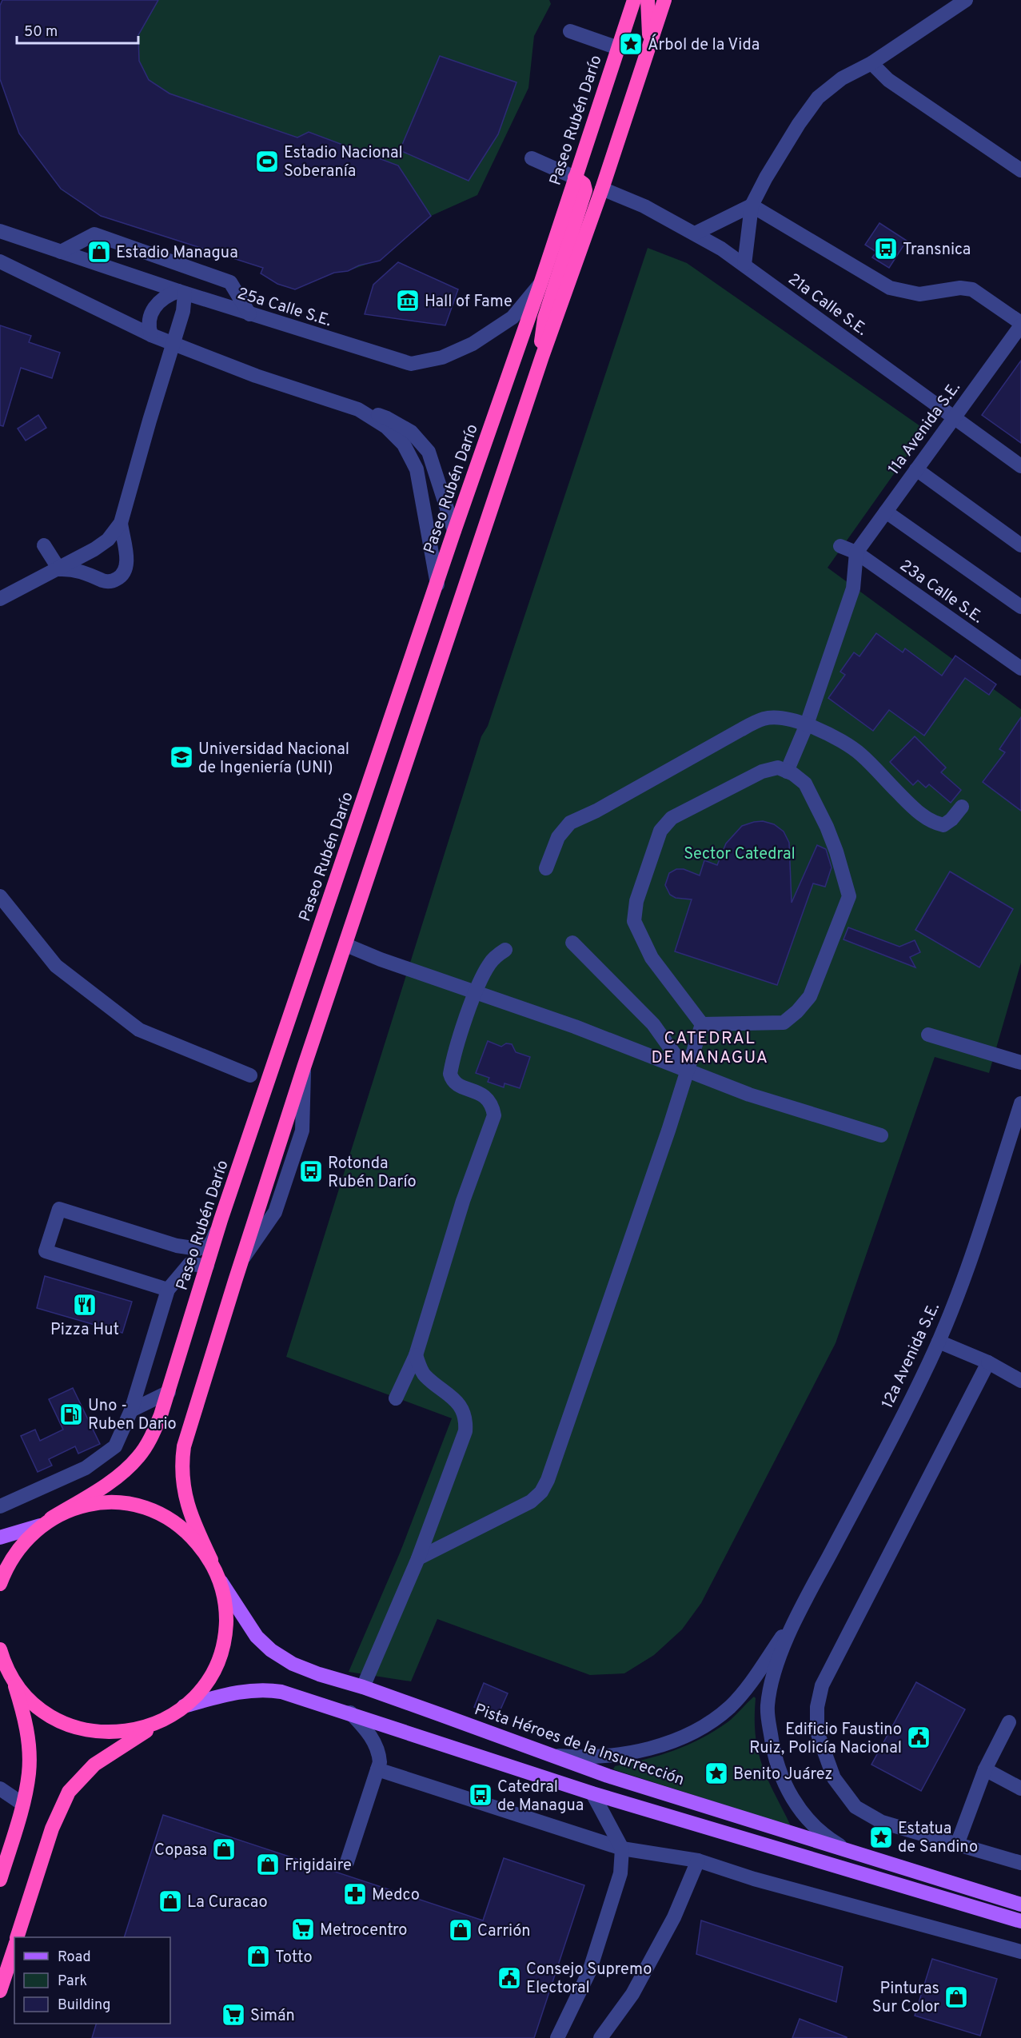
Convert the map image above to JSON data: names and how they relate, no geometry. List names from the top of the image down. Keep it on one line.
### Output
{"streets":{"highway":["Paseo Rubén Darío"],"main road":["Pista Héroes de la Insurrección"],"street":["21a Calle S.E.","25a Calle S.E.","11a Avenida S.E.","23a Calle S.E.","12a Avenida S.E."]},"crossings":[["Paseo Rubén Darío","25a Calle S.E."],["21a Calle S.E.","11a Avenida S.E."],["11a Avenida S.E.","23a Calle S.E."],["12a Avenida S.E.","Pista Héroes de la Insurrección"]],"districts":["CATEDRAL DE MANAGUA"],"parks":["Sector Catedral"],"places":{"place":["Árbol de la Vida","Benito Juárez","Estatua de Sandino"],"sports":["Estadio Nacional Soberanía"],"bus stop":["Transnica","Rotonda Rubén Darío","Catedral de Managua"],"shop":["Estadio Managua","Copasa","Frigidaire","La Curacao","Carrión","Totto","Pinturas Sur Color"],"museum":["Hall of Fame"],"school or university":["Universidad Nacional de Ingeniería (UNI)"],"restaurant":["Pizza Hut"],"fuel station":["Uno - Ruben Dario"],"public building":["Edificio Faustino Ruiz, Policía Nacional","Consejo Supremo Electoral"],"pharmacy":["Medco"],"supermarket":["Metrocentro","Simán"]},"legend":["Road","Park","Building"],"scale_bar":"50 m"}
